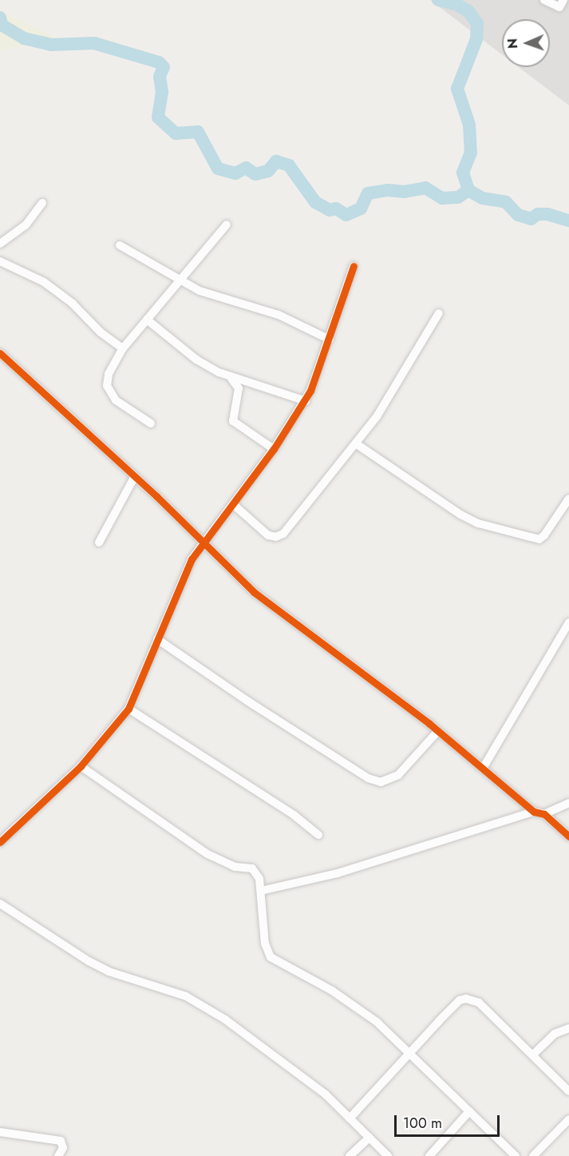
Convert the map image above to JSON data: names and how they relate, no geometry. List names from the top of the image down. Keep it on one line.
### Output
{"scale_bar":"100 m","north":"left"}
